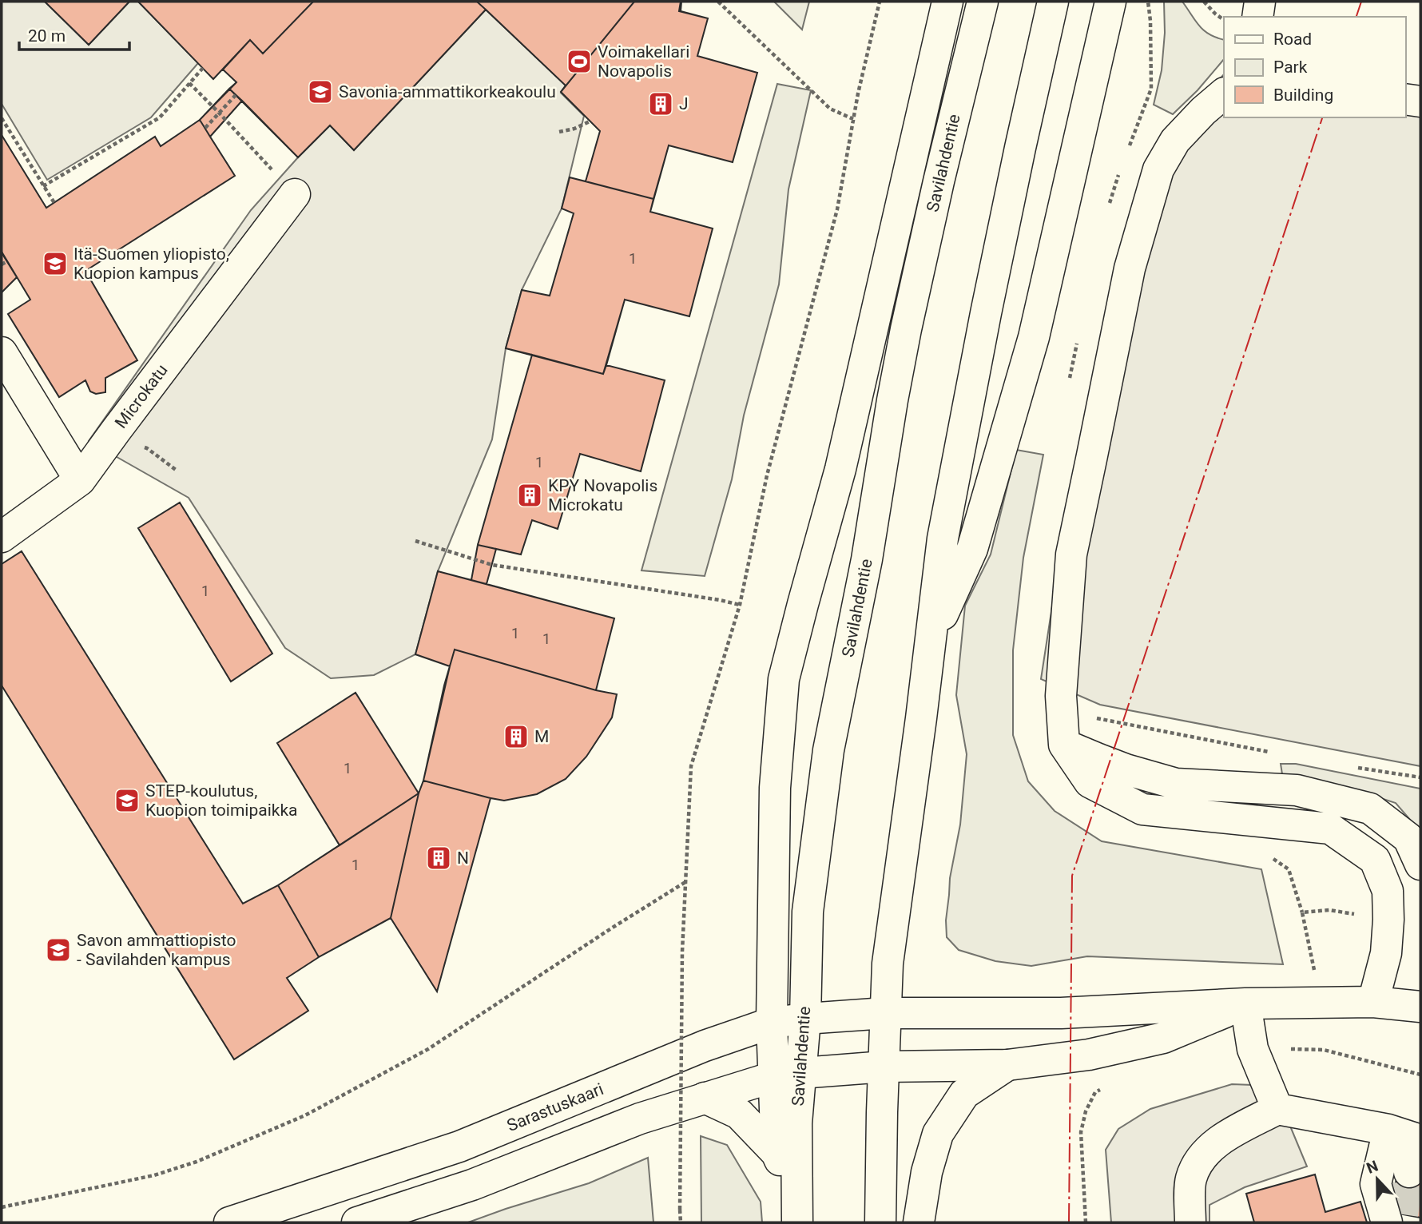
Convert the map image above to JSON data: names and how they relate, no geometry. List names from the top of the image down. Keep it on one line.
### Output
{"streets":{"main road":["Savilahdentie","Microkatu","Sarastuskaari"]},"crossings":[["Savilahdentie","Sarastuskaari"]],"places":{"sports":["Voimakellari Novapolis"],"school or university":["Savonia-ammattikorkeakoulu","Itä-Suomen yliopisto, Kuopion kampus","STEP-koulutus, Kuopion toimipaikka","Savon ammattiopisto - Savilahden kampus"],"building":["J","KPY Novapolis Microkatu","M","N"]},"house_numbers":["1","1","1","1","1","1","1"],"legend":["Road","Park","Building"],"scale_bar":"20 m","north":"top"}
